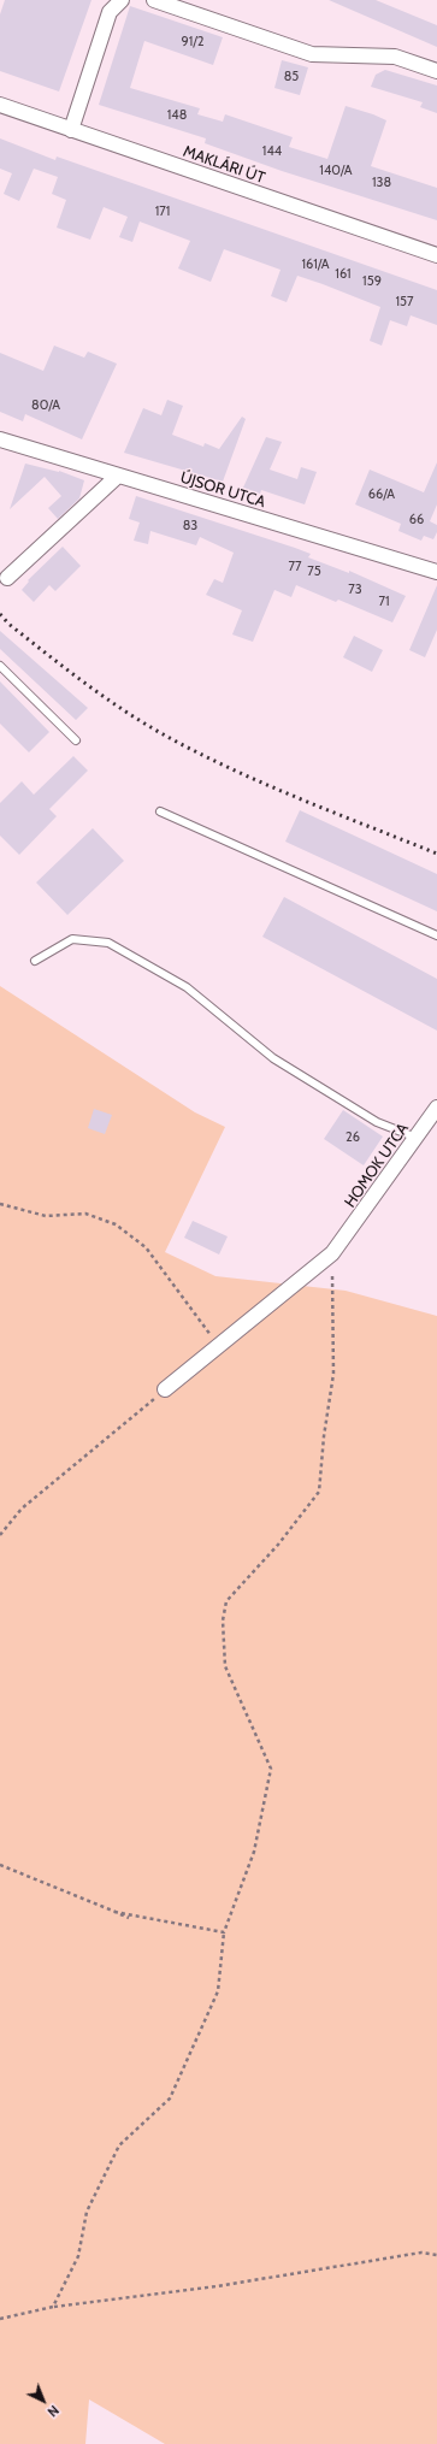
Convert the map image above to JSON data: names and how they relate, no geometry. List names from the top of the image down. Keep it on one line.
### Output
{"streets":{"street":["MAKLÁRI ÚT","ÚJSOR UTCA","HOMOK UTCA"]},"house_numbers":["91/2","85","148","144","140/A","138","171","161/A","161","159","157","80/A","66/A","66","83","77","75","73","71","26"],"north":"bottom right"}
